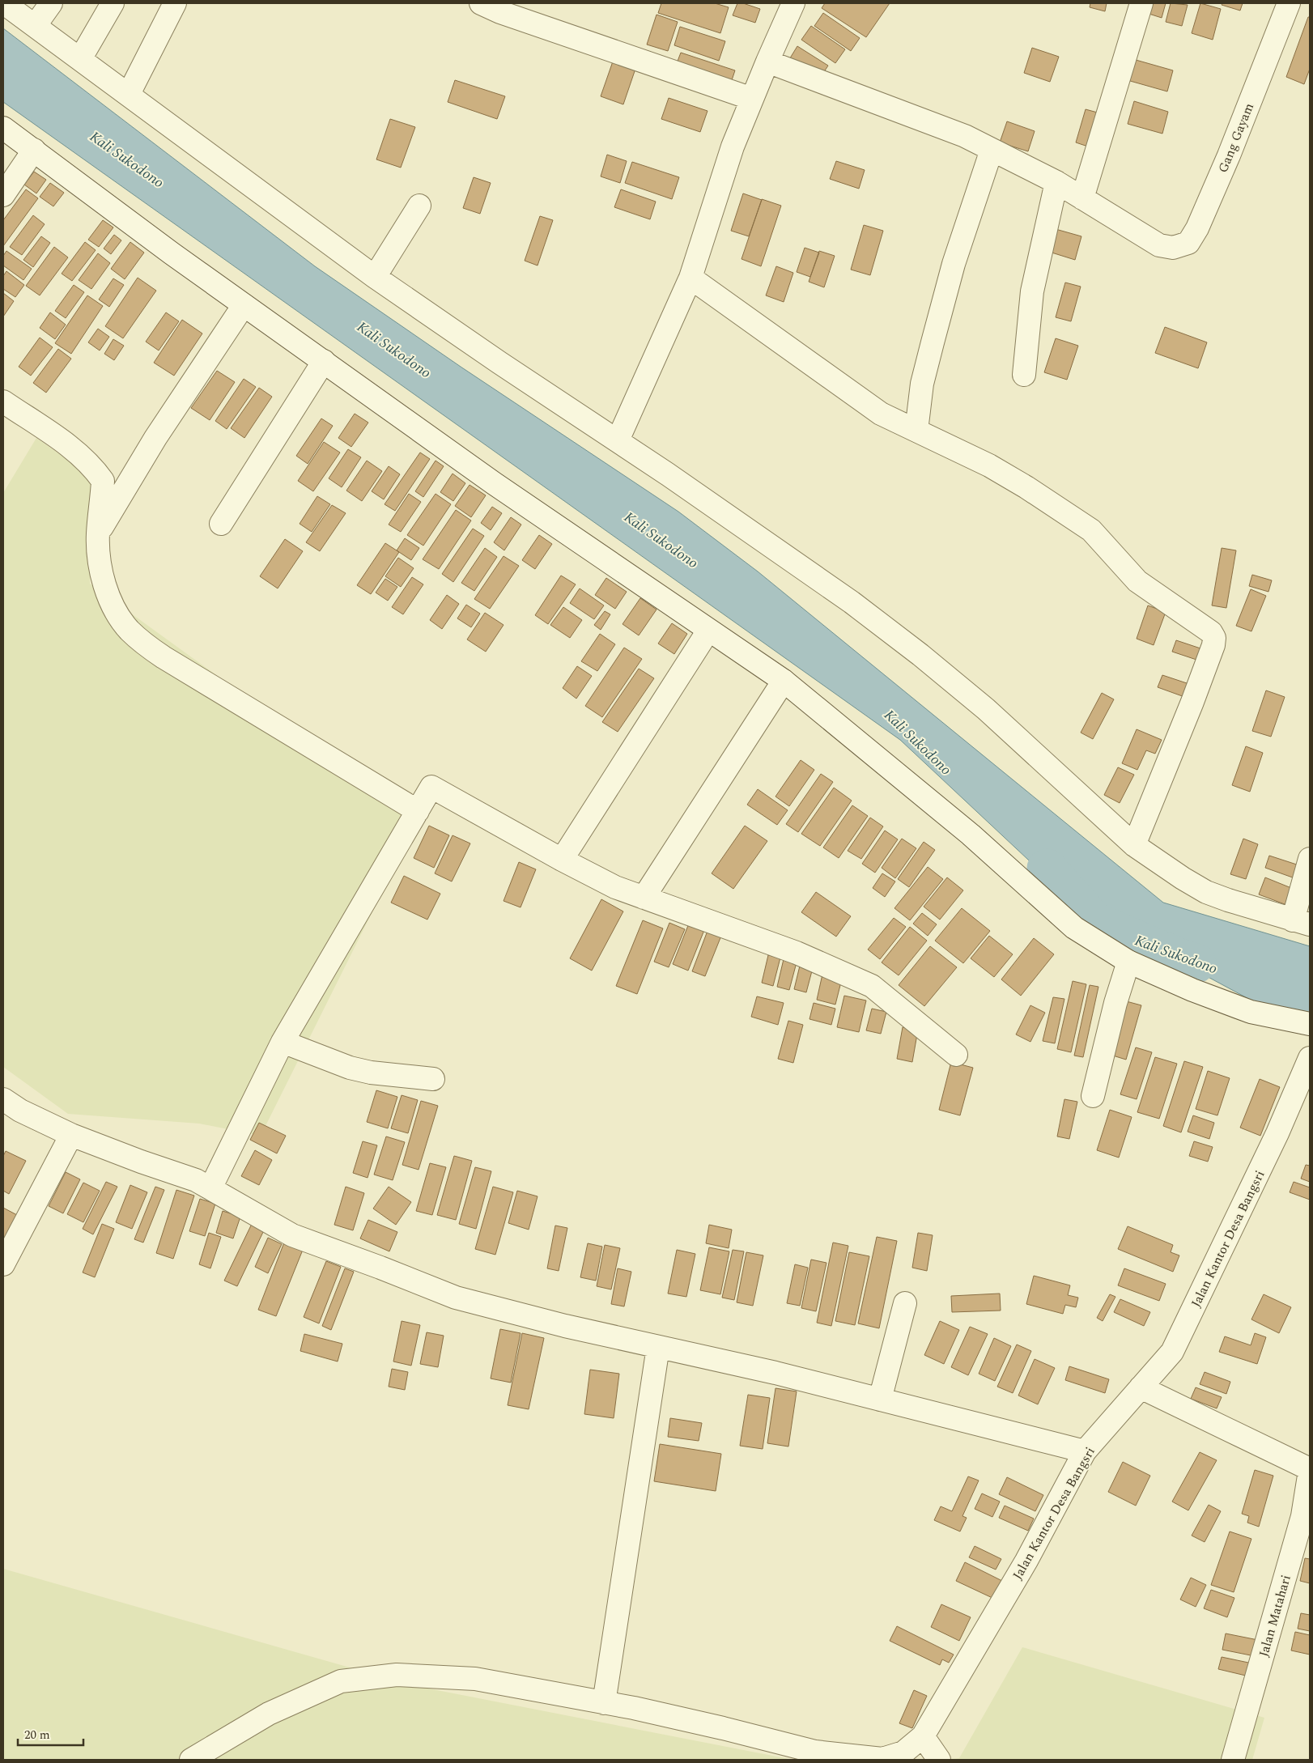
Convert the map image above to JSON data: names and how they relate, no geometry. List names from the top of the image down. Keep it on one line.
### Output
{"streets":{"street":["Gang Gayam","Jalan Kantor Desa Bangsri","Jalan Matahari"]},"water":["Kali Sukodono"],"scale_bar":"20 m"}
